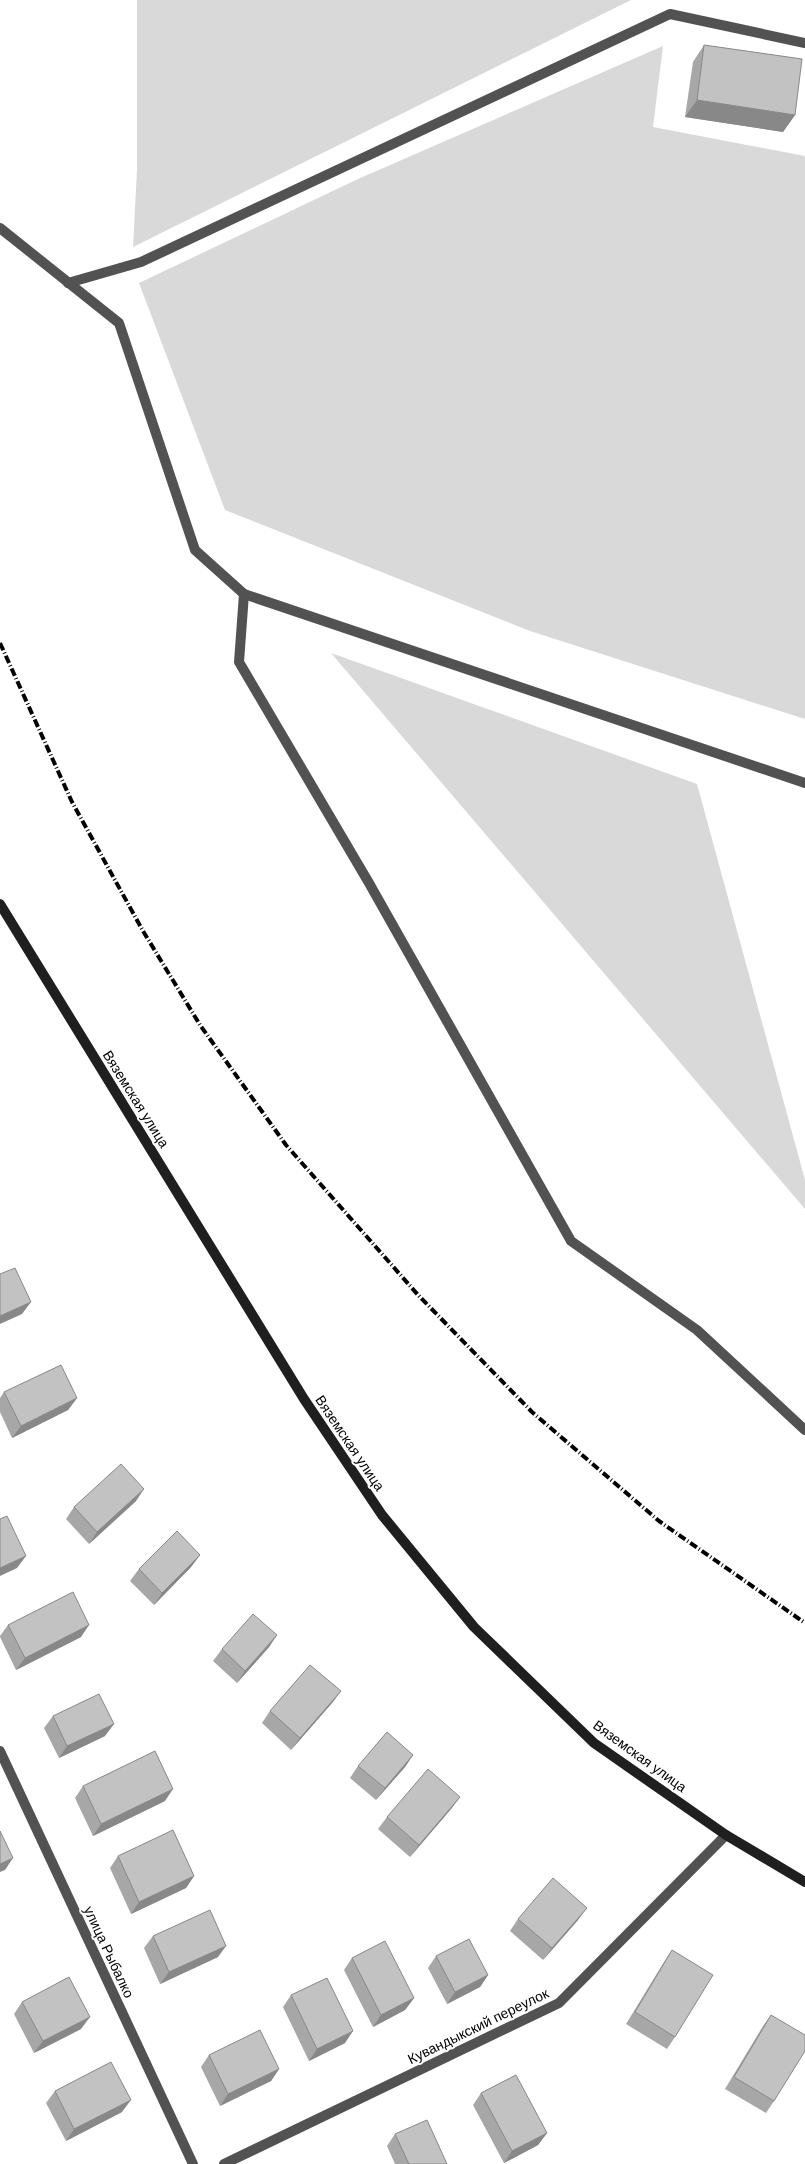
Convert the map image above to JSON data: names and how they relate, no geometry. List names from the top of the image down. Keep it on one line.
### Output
{"streets":{"main road":["Вяземская улица"],"street":["улица Рыбалко","Кувандыкский переулок"]},"crossings":[["Вяземская улица","Кувандыкский переулок"]]}
